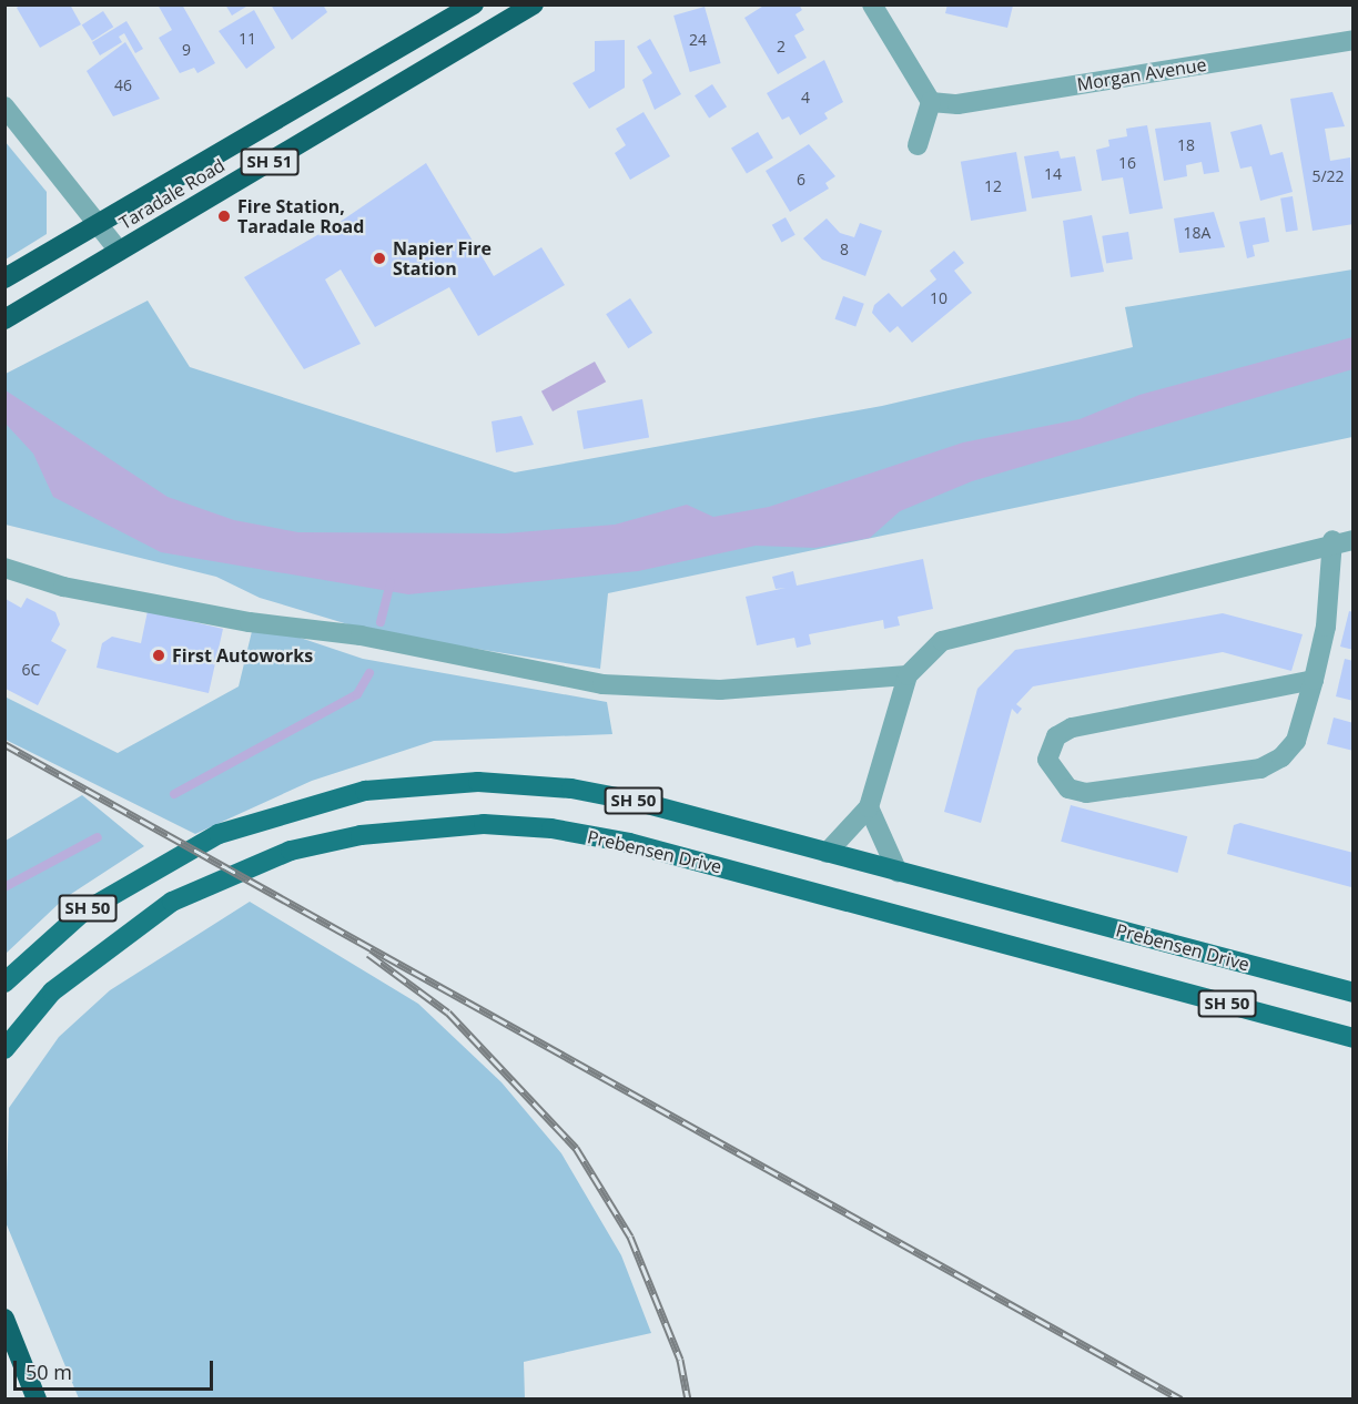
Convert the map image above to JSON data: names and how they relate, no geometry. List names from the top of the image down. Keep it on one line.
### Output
{"streets":{"highway":["SH 51","Taradale Road"],"main road":["SH 50","Prebensen Drive"],"street":["Morgan Avenue"]},"places":["Fire Station, Taradale Road","Napier Fire Station","First Autoworks"],"house_numbers":["11","24","2","9","46","4","18","16","14","5/22","6","12","18A","8","10","6C"],"scale_bar":"50 m"}
